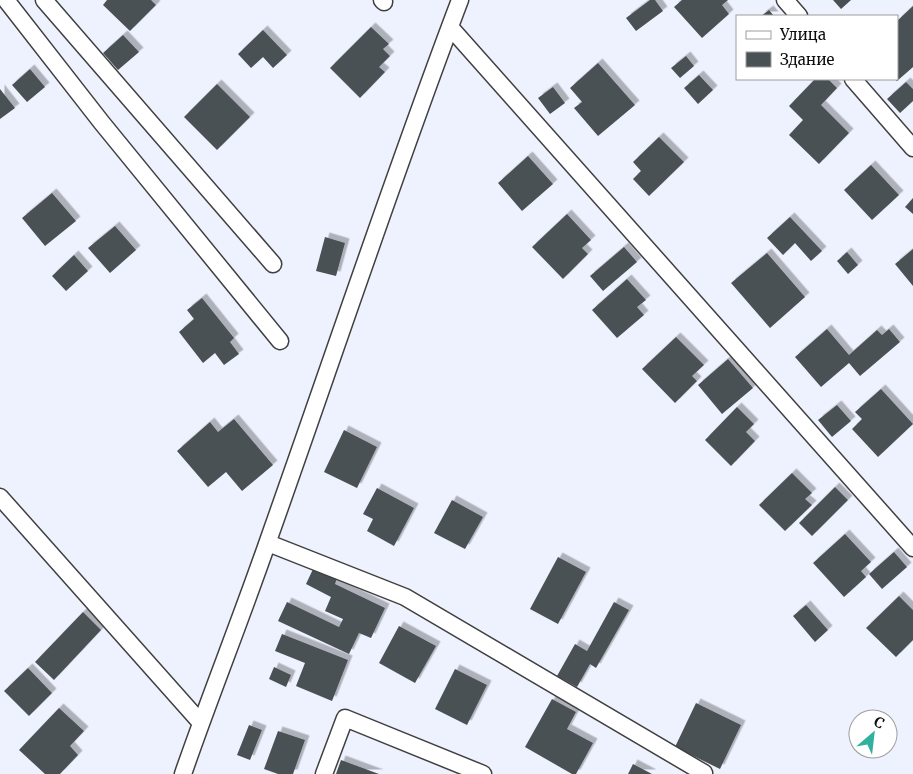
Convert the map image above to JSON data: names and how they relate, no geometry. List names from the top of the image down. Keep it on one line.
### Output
{"legend":["Улица","Здание"],"north":"top right"}
